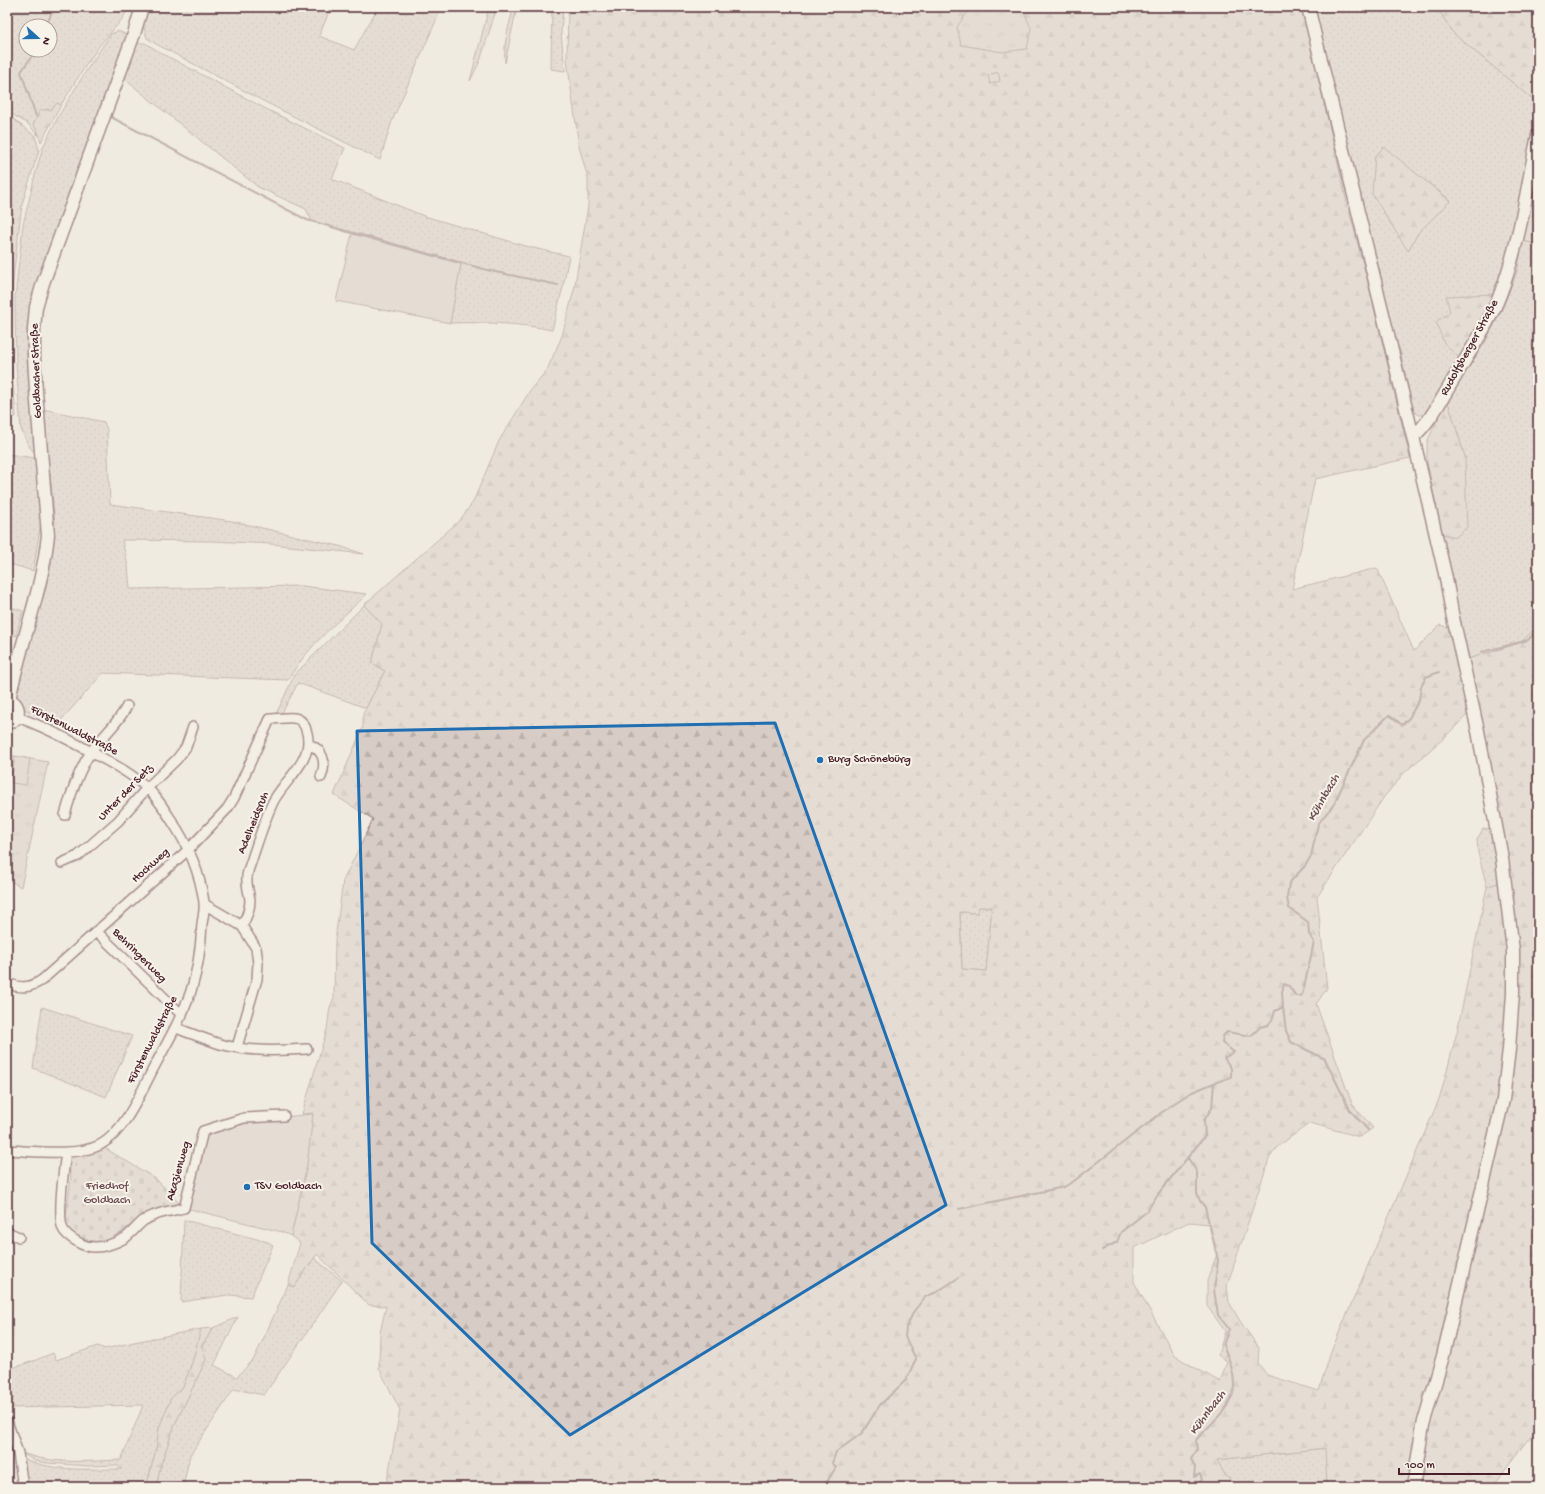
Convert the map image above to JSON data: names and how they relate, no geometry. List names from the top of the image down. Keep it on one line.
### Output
{"streets":{"main road":["Rudolfsberger Straße","Goldbacher Straße"],"street":["Fürstenwaldstraße","Unter der Setz","Adelheidsruh","Hochweg","Behringerweg","Akazienweg"]},"crossings":[["Goldbacher Straße","Fürstenwaldstraße"],["Fürstenwaldstraße","Unter der Setz"],["Fürstenwaldstraße","Hochweg"],["Fürstenwaldstraße","Behringerweg"],["Fürstenwaldstraße","Akazienweg"],["Adelheidsruh","Hochweg"],["Hochweg","Behringerweg"]],"water":["Kühnbach"],"parks":["Friedhof Goldbach"],"places":["Burg Schönebürg","TSV Goldbach"],"scale_bar":"100 m","north":"right"}
